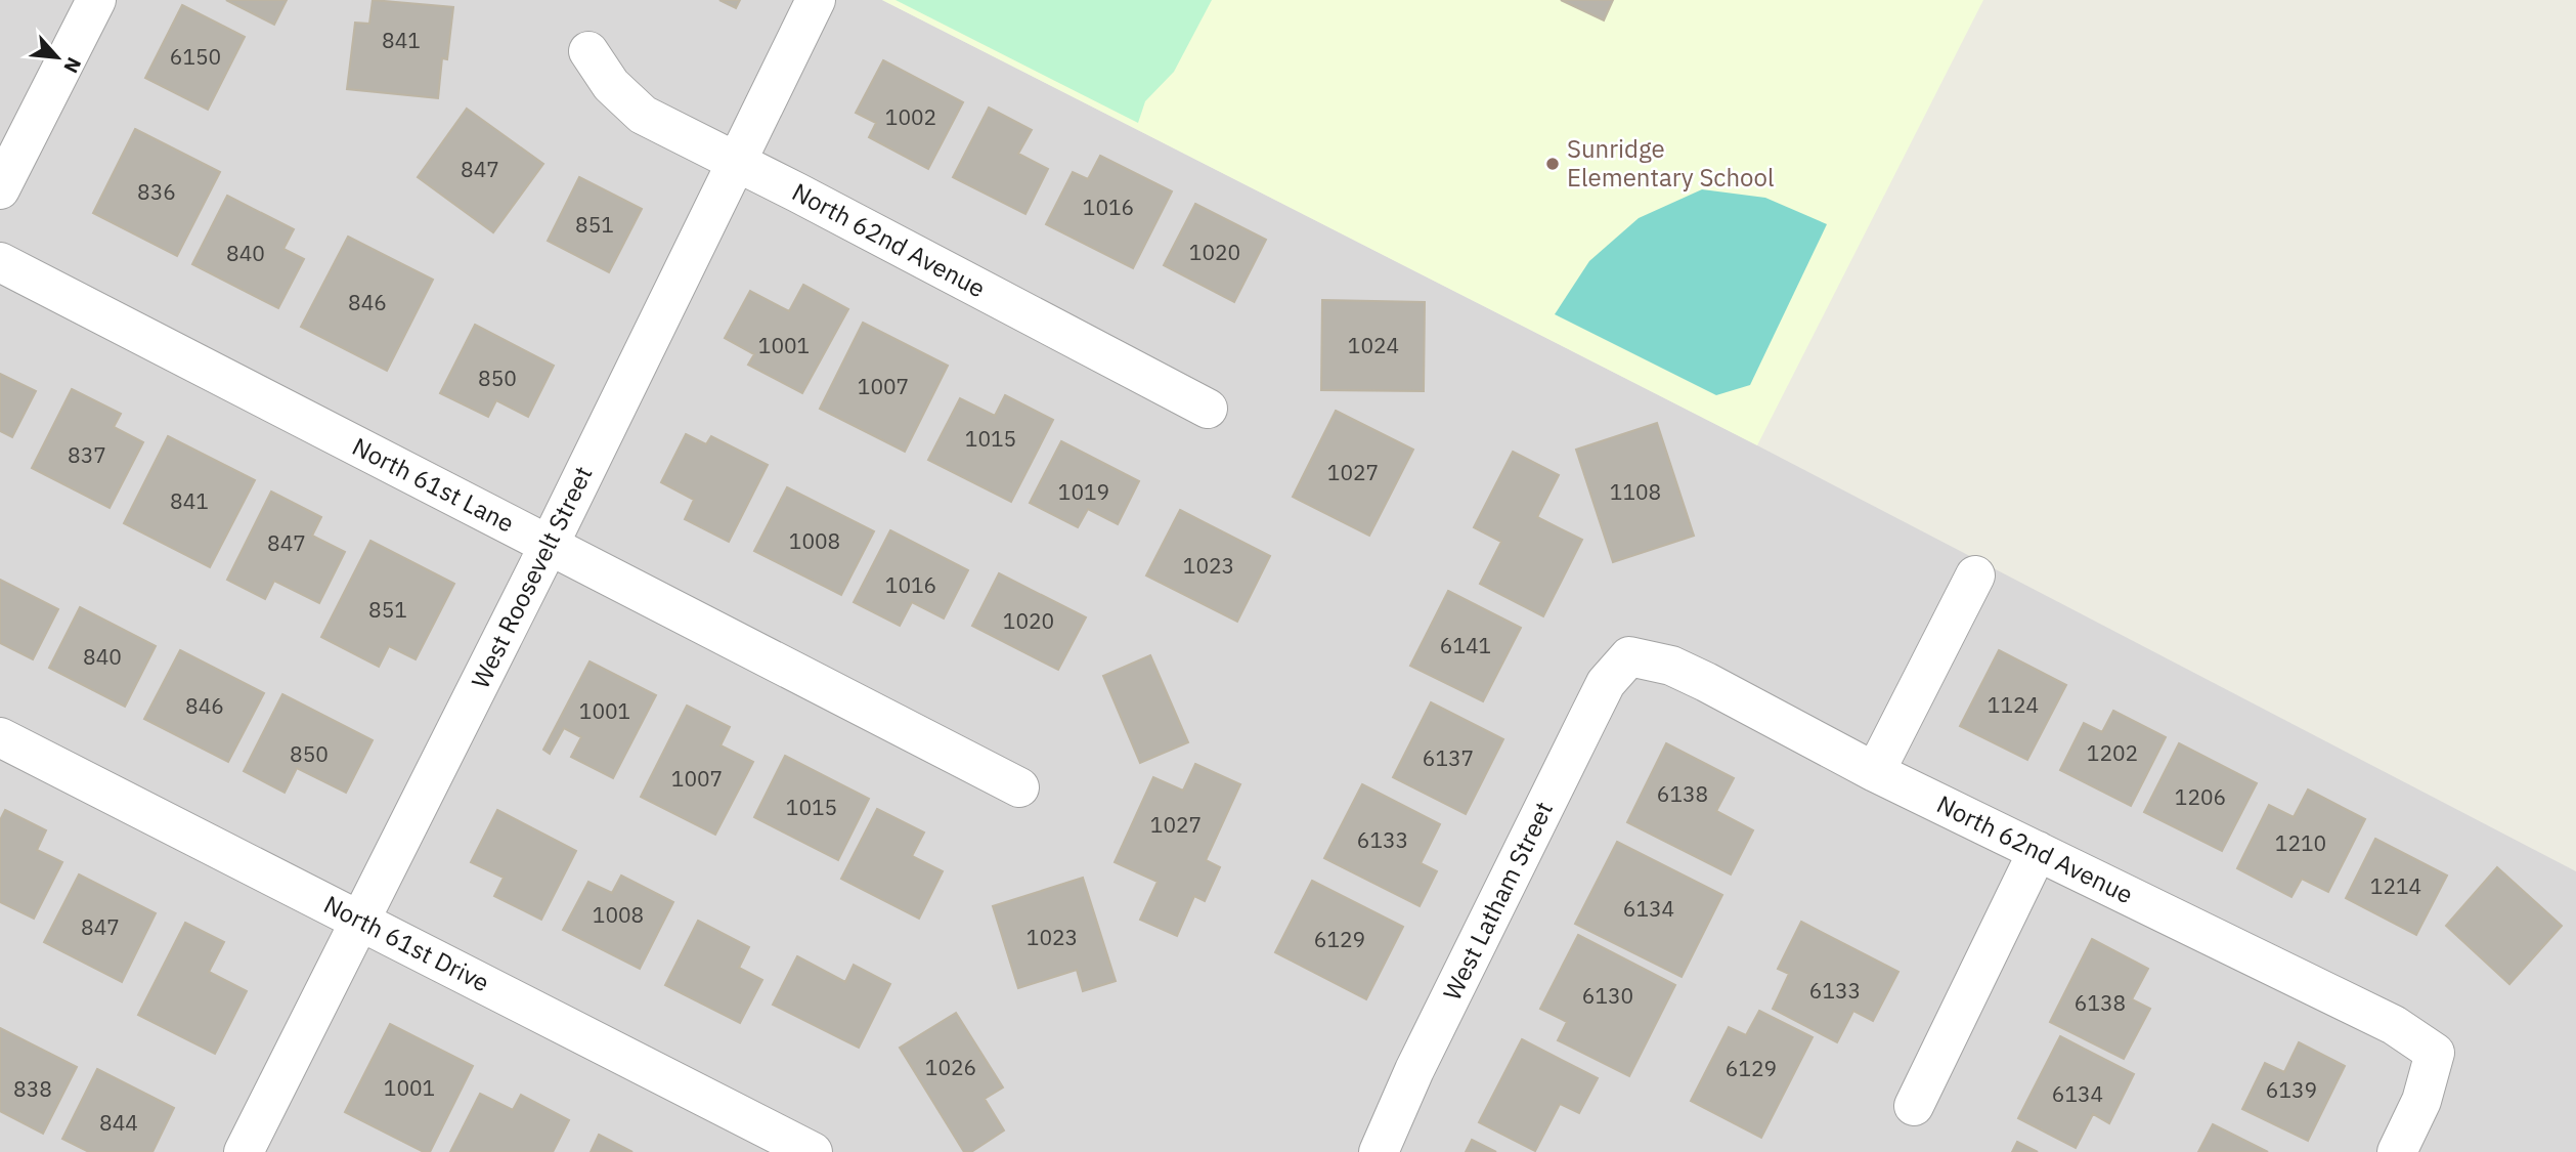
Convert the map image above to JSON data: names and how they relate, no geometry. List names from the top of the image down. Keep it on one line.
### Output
{"streets":{"street":["North 62nd Avenue","North 61st Lane","West Roosevelt Street","West Latham Street","North 61st Drive"]},"crossings":[["North 62nd Avenue","West Roosevelt Street"],["North 62nd Avenue","West Latham Street"],["North 61st Lane","West Roosevelt Street"],["West Roosevelt Street","North 61st Drive"]],"places":["Sunridge Elementary School"],"house_numbers":["841","6150","1002","847","836","1016","851","1020","840","846","1001","1024","850","1007","1015","837","1027","1019","1108","841","1008","847","1023","1016","851","1020","6141","840","1124","846","1001","1202","850","6137","1007","6138","1206","1015","1027","6133","1210","1214","6134","1008","847","1023","6129","6133","6130","6138","1026","6129","1001","838","6139","6134","844"],"north":"bottom right"}
